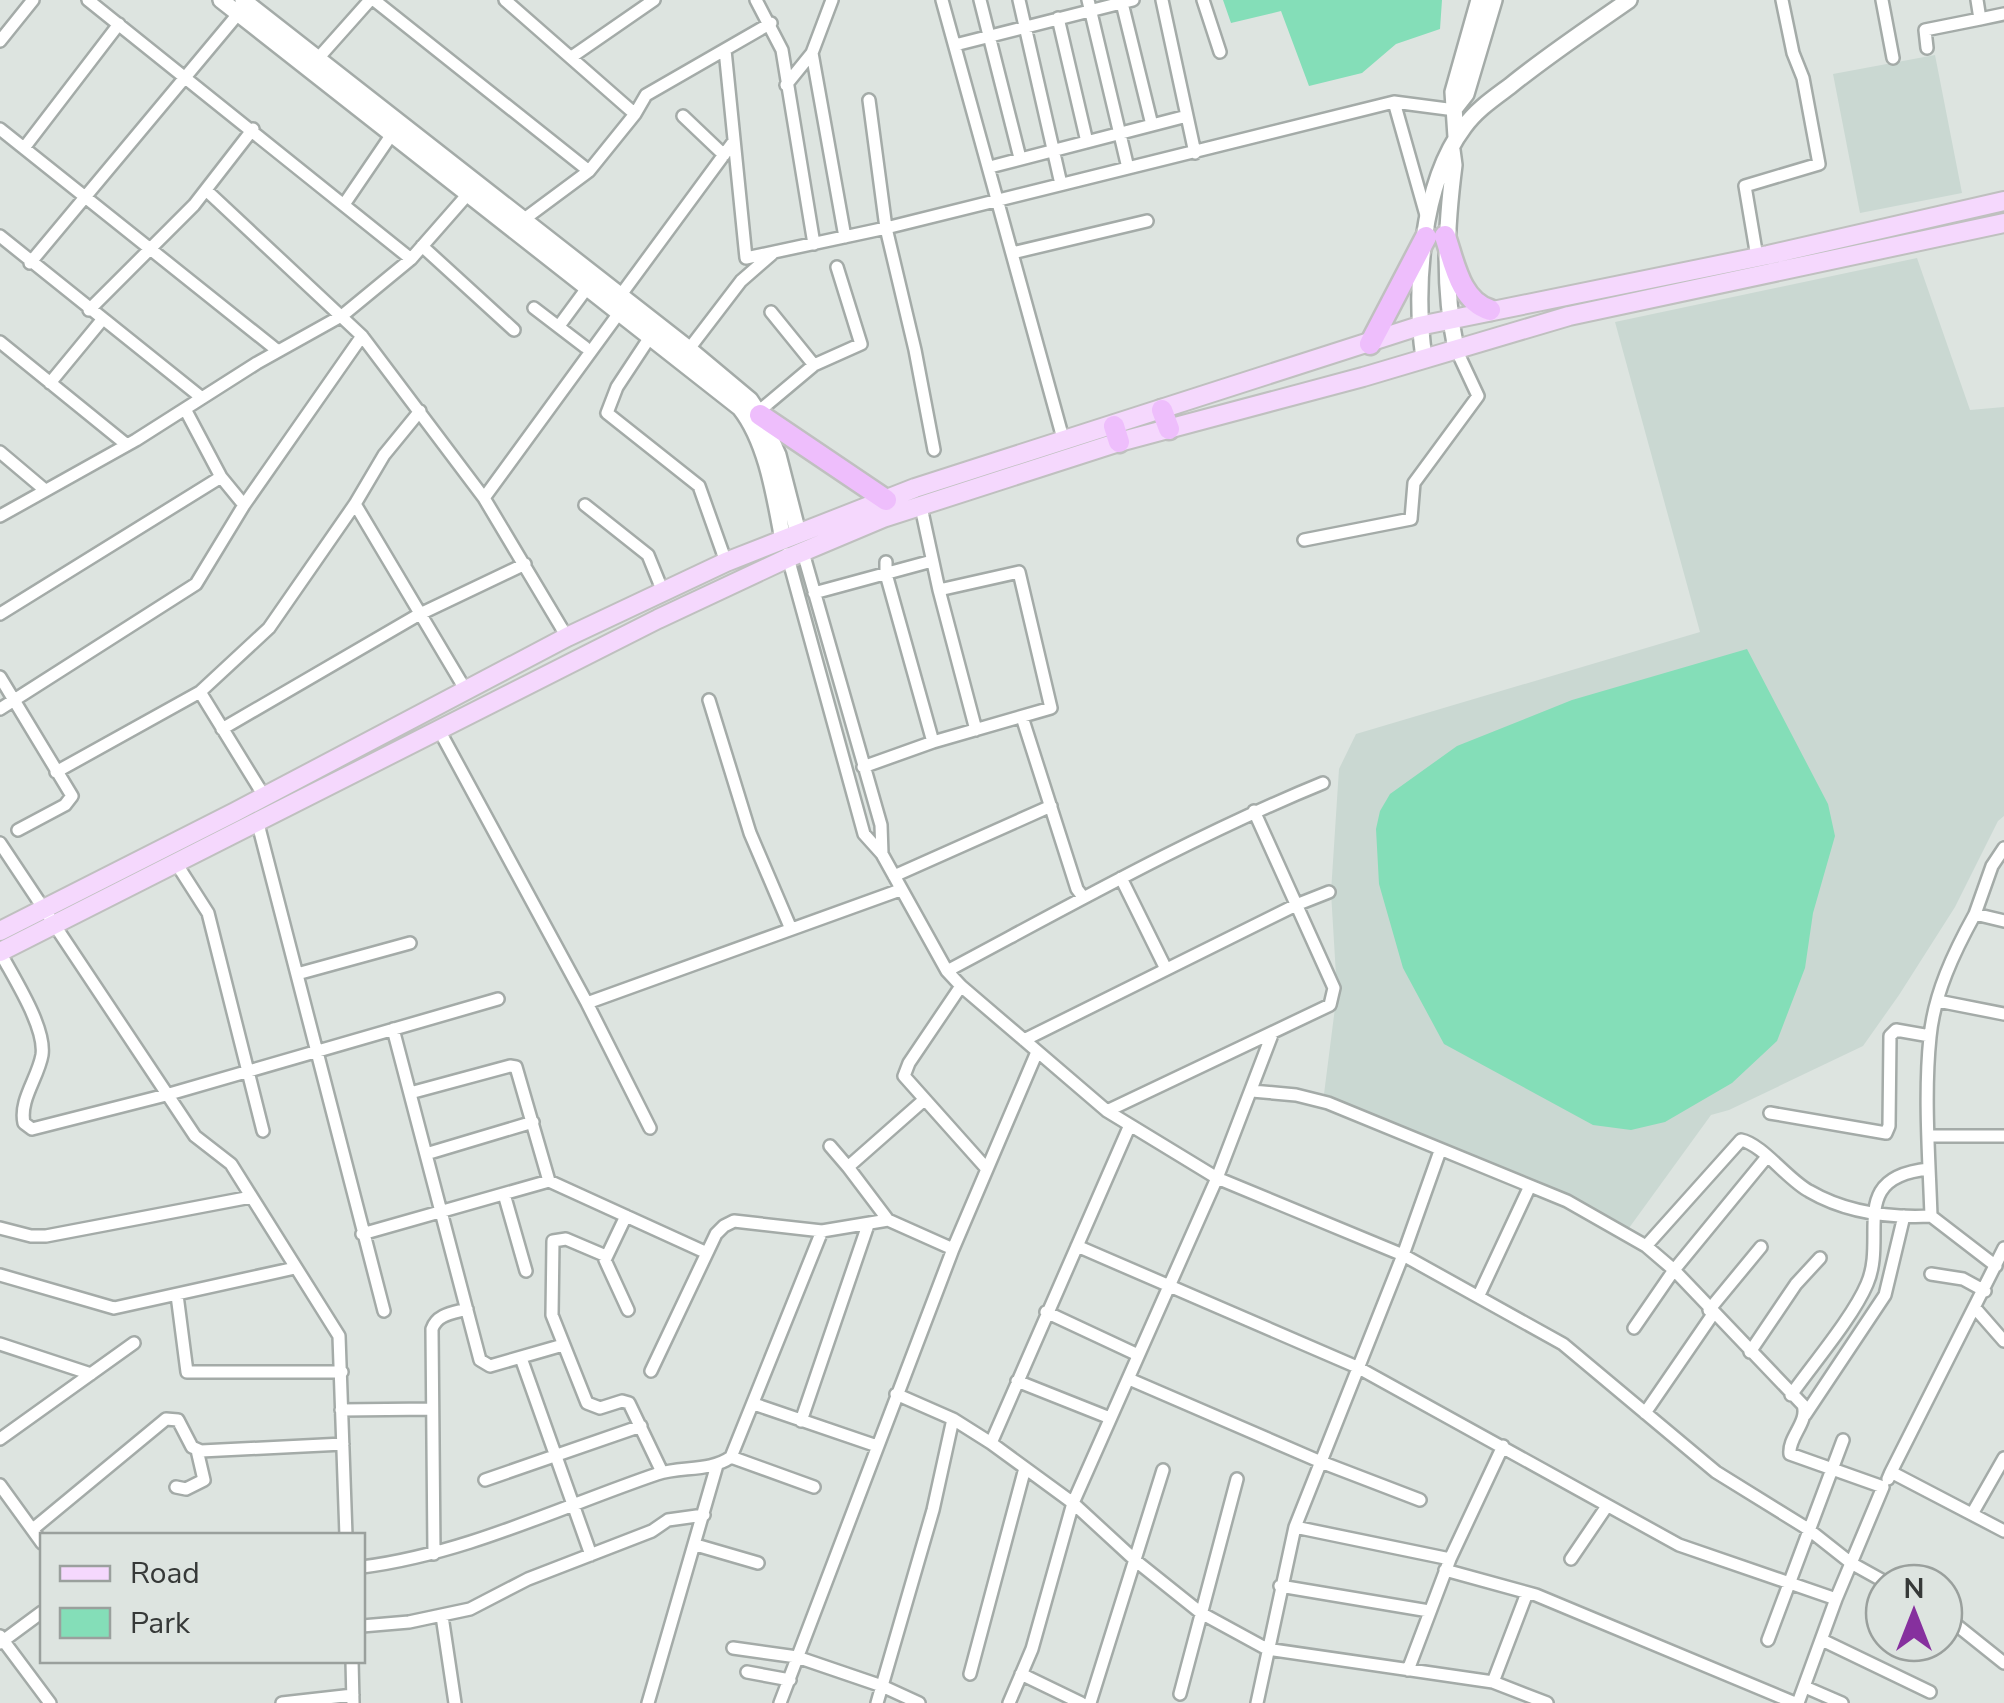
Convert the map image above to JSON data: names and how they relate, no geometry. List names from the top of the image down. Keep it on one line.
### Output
{"legend":["Road","Park"],"north":"top"}
